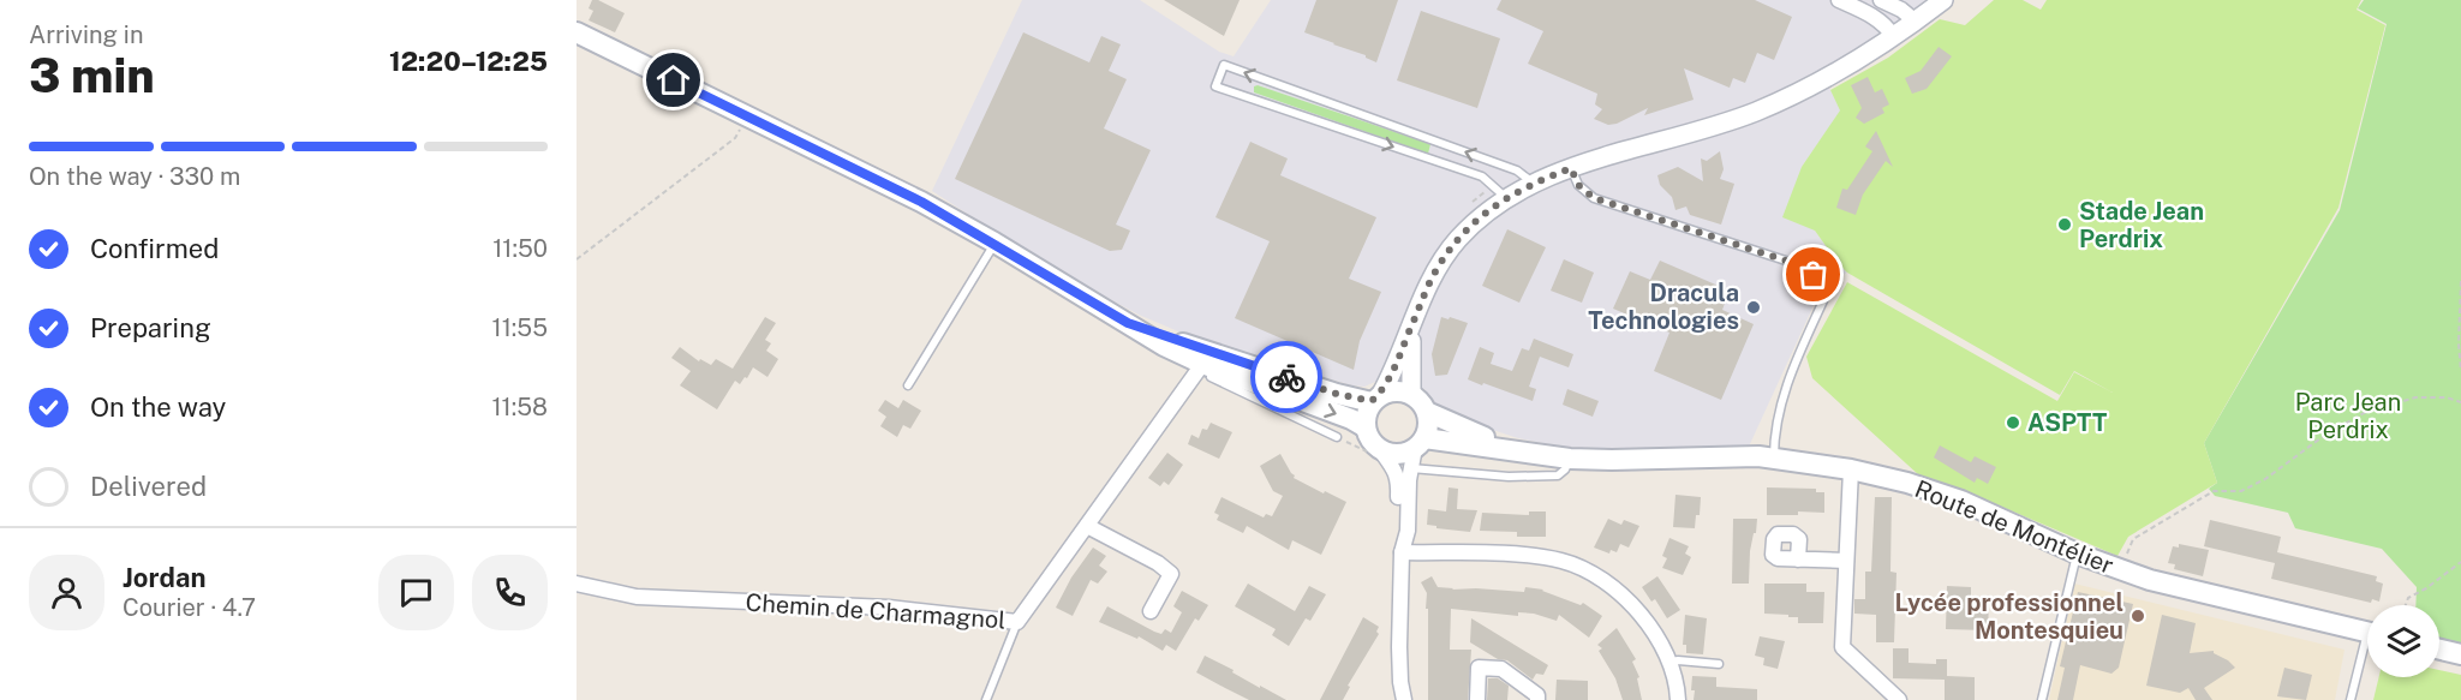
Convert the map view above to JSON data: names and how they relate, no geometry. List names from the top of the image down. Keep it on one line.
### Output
{"streets":{"main road":["Route de Montélier"],"street":["Chemin de Charmagnol"]},"parks":["Parc Jean Perdrix"],"places":["Stade Jean Perdrix","Dracula Technologies","ASPTT","Lycée professionnel Montesquieu"],"page":{"heading":["3 min","Arriving in","12:20–12:25"],"panel":["Jordan","Courier · 4.7"],"bar":"On the way · 330 m","list":[["Confirmed","11:50"],["Preparing","11:55"],["On the way","11:58"],"Delivered"]}}
